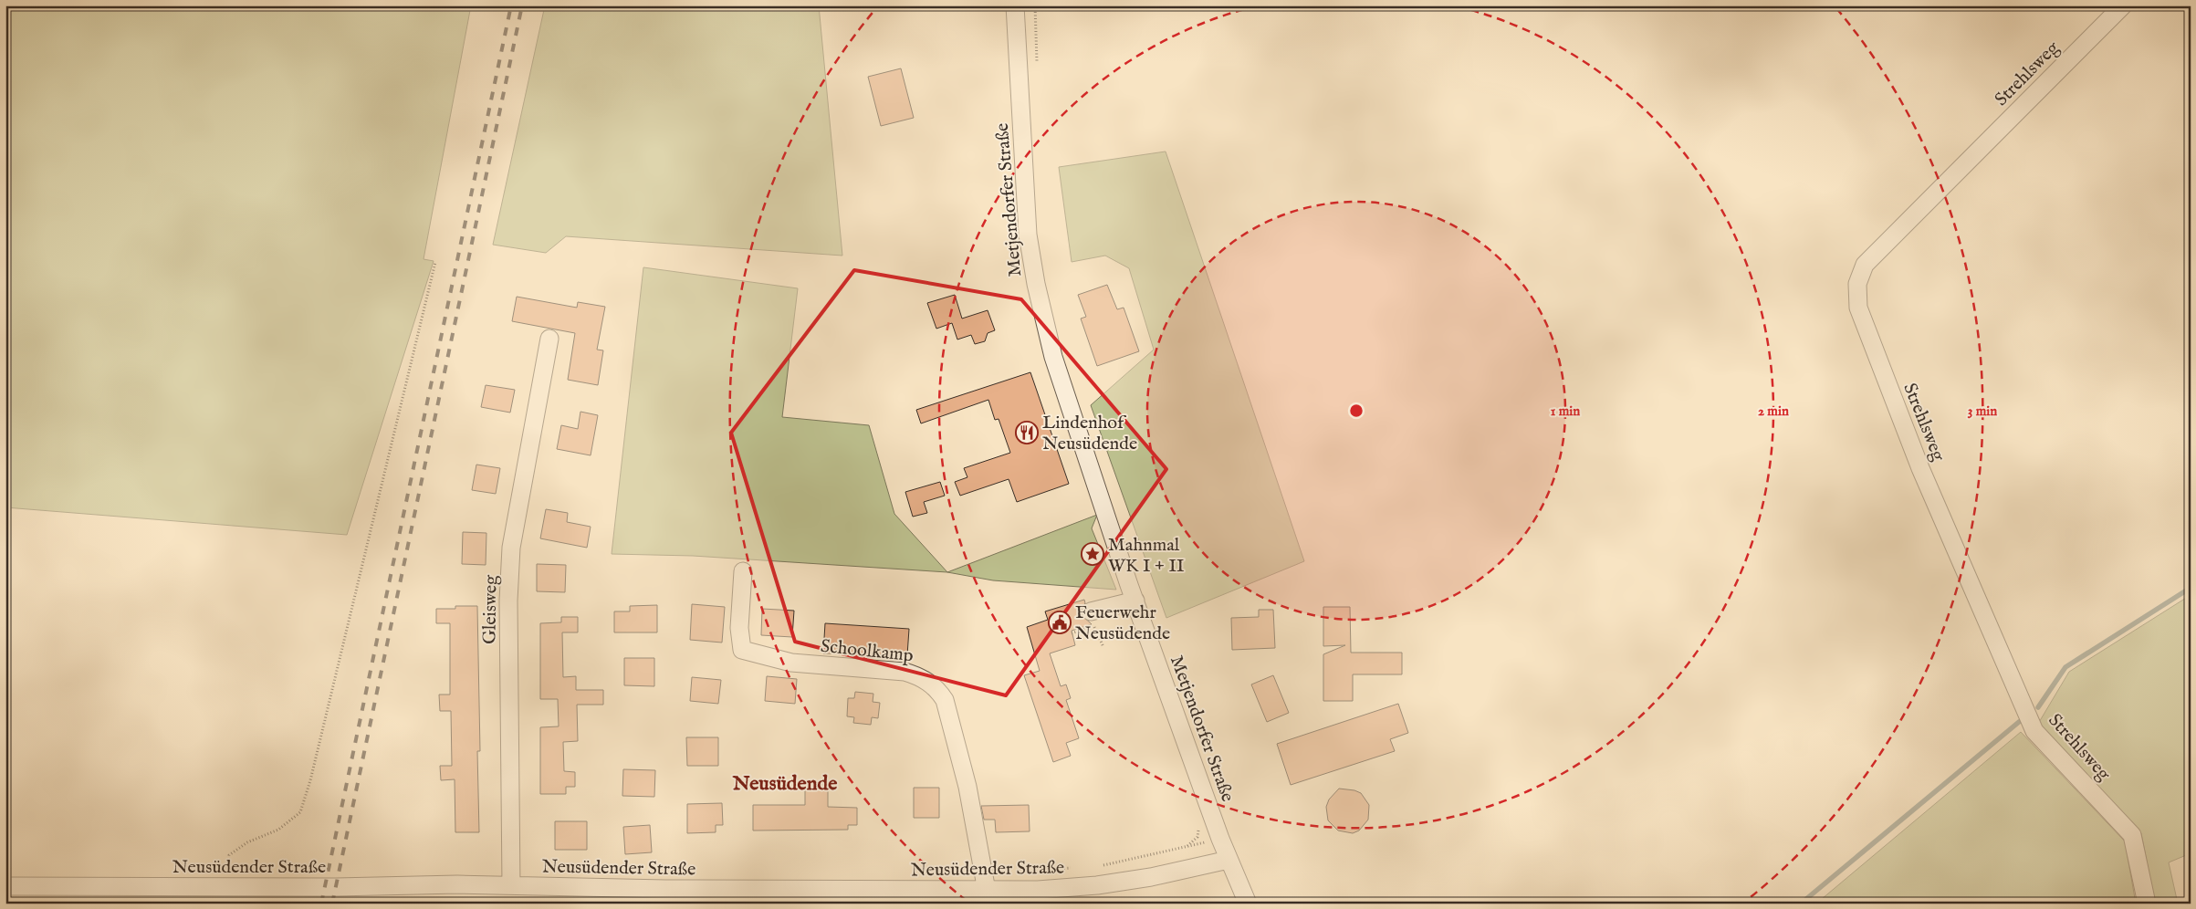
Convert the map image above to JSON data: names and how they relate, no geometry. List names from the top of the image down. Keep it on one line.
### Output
{"streets":{"street":["Strehlsweg","Metjendorfer Straße","Gleisweg","Schoolkamp","Neusüdender Straße"]},"crossings":[["Metjendorfer Straße","Neusüdender Straße"],["Gleisweg","Neusüdender Straße"],["Schoolkamp","Neusüdender Straße"]],"districts":["Neusüdende"],"places":{"restaurant":["Lindenhof Neusüdende"],"place":["Mahnmal WK I + II"],"public building":["Feuerwehr Neusüdende"]},"rings":["1 min","2 min","3 min"]}
